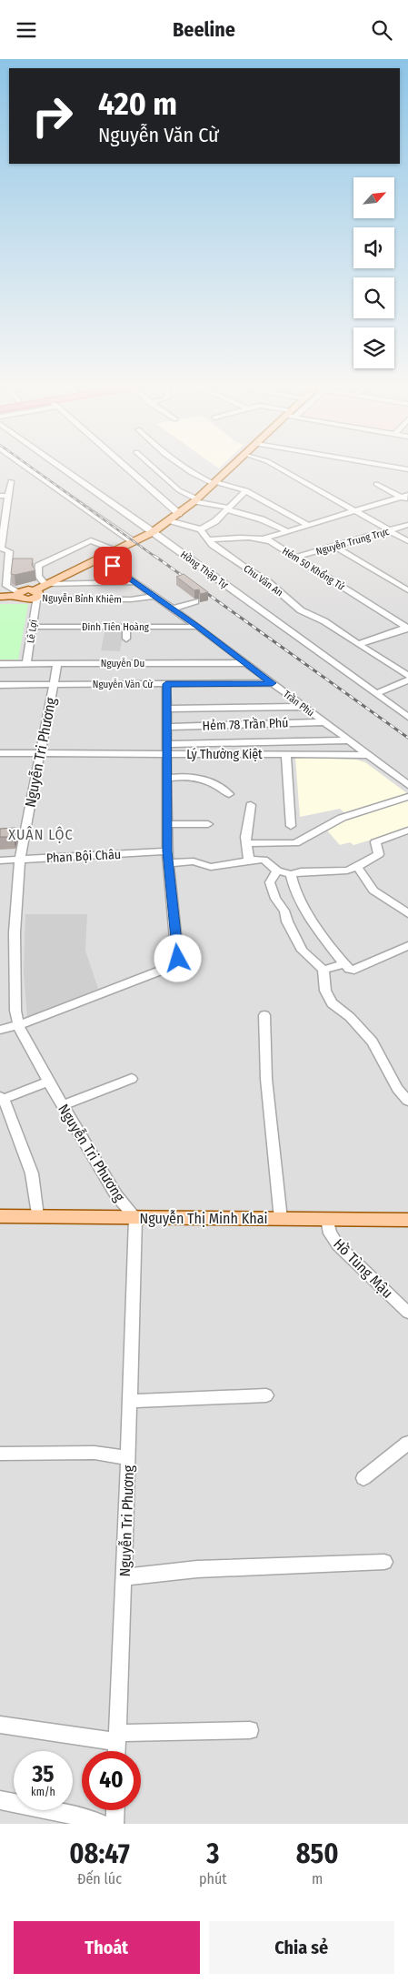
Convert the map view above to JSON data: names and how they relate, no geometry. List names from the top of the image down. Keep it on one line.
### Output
{"streets":{"main road":["Nguyễn Thị Minh Khai"],"street":["Nguyễn Trung Trực","Hẻm 50 Khổng Tử","Hồng Thập Tự","Chu Văn An","Nguyễn Bỉnh Khiêm","Đinh Tiên Hoàng","Lê Lợi","Nguyễn Du","Nguyễn Văn Cừ","Trần Phú","Hẻm 78 Trần Phú","Nguyễn Tri Phương","Lý Thường Kiệt","Phan Bội Châu","Hồ Tùng Mậu"]},"crossings":[["Nguyễn Trung Trực","Hẻm 50 Khổng Tử"],["Hẻm 50 Khổng Tử","Chu Văn An"],["Nguyễn Bỉnh Khiêm","Lê Lợi"],["Nguyễn Bỉnh Khiêm","Trần Phú"],["Đinh Tiên Hoàng","Lê Lợi"],["Đinh Tiên Hoàng","Trần Phú"],["Lê Lợi","Nguyễn Du"],["Nguyễn Du","Trần Phú"],["Nguyễn Du","Nguyễn Tri Phương"],["Nguyễn Văn Cừ","Trần Phú"],["Nguyễn Văn Cừ","Nguyễn Tri Phương"],["Trần Phú","Hẻm 78 Trần Phú"],["Trần Phú","Lý Thường Kiệt"],["Nguyễn Tri Phương","Lý Thường Kiệt"],["Nguyễn Tri Phương","Phan Bội Châu"],["Nguyễn Tri Phương","Nguyễn Thị Minh Khai"],["Nguyễn Thị Minh Khai","Hồ Tùng Mậu"]],"districts":["XUÂN LỘC"],"north":"top right","page":{"header":"Beeline","turn":["420 m","Nguyễn Văn Cừ"],"speed":"35 km/h","limit":"40","eta":["08:47","Đến lúc","3","phút","850","m"],"buttons":["Thoát","Chia sẻ"]}}
